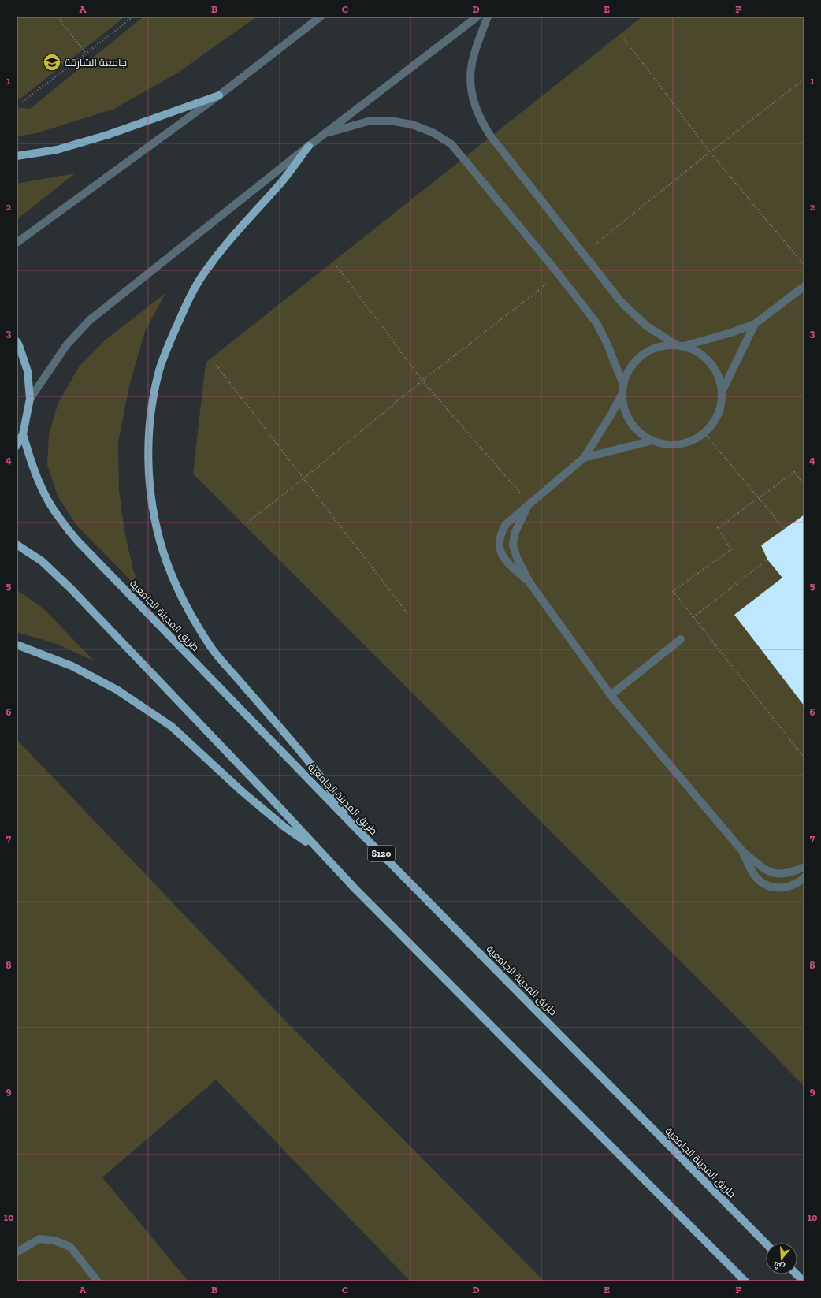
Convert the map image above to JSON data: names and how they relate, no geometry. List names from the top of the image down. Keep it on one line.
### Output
{"streets":{"main road":["طريق المدينة الجامعية","S120"]},"places":{"school or university":["جامعة الشارقة"]},"north":"bottom","grid":{"columns":["A","B","C","D","E","F"],"rows":["1","2","3","4","5","6","7","8","9","10"]}}
